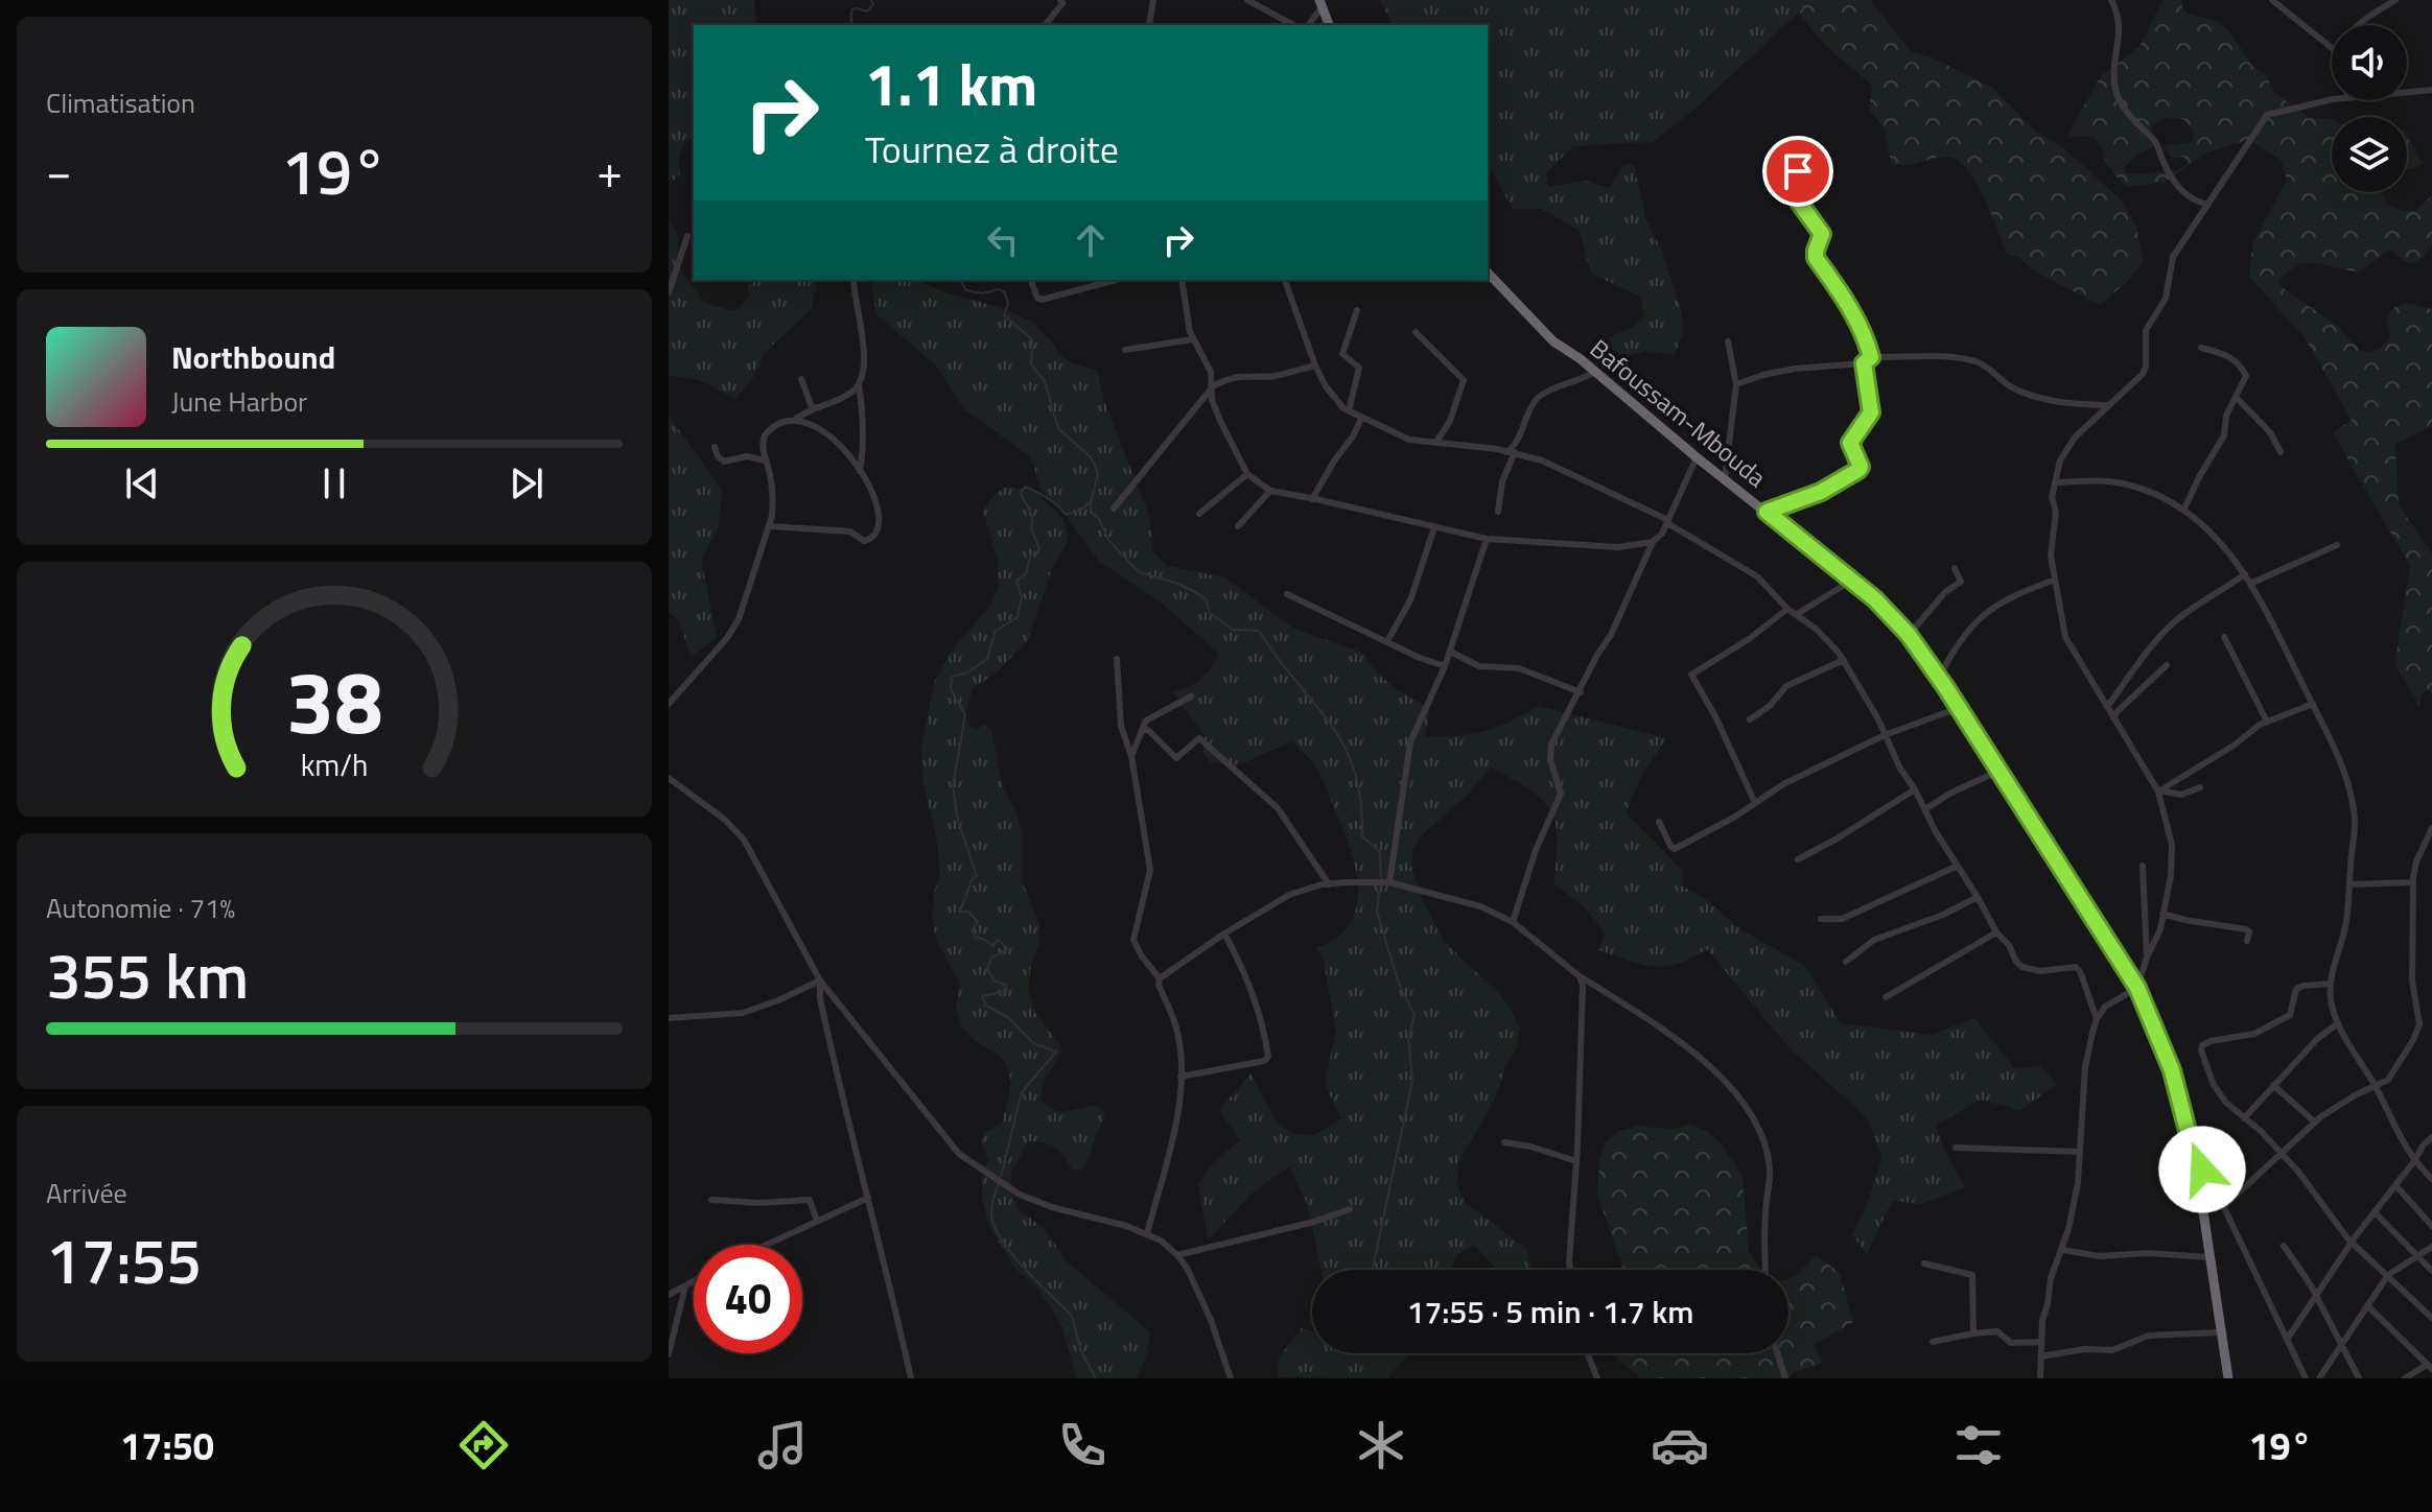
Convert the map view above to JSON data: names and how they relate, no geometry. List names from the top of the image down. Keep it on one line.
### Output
{"streets":{"highway":["Bafoussam-Mbouda"]},"page":{"tile":["Climatisation",["Autonomie · 71%","355 km"],["Arrivée","17:55"]],"turn":["1.1 km","Tournez à droite"],"heat":["−","19°","+"],"song":["Northbound","June Harbor"],"limit":"40","trip":"17:55 · 5 min · 1.7 km","tabs":["17:50","19°"],"gauge":["38","km/h"]}}
